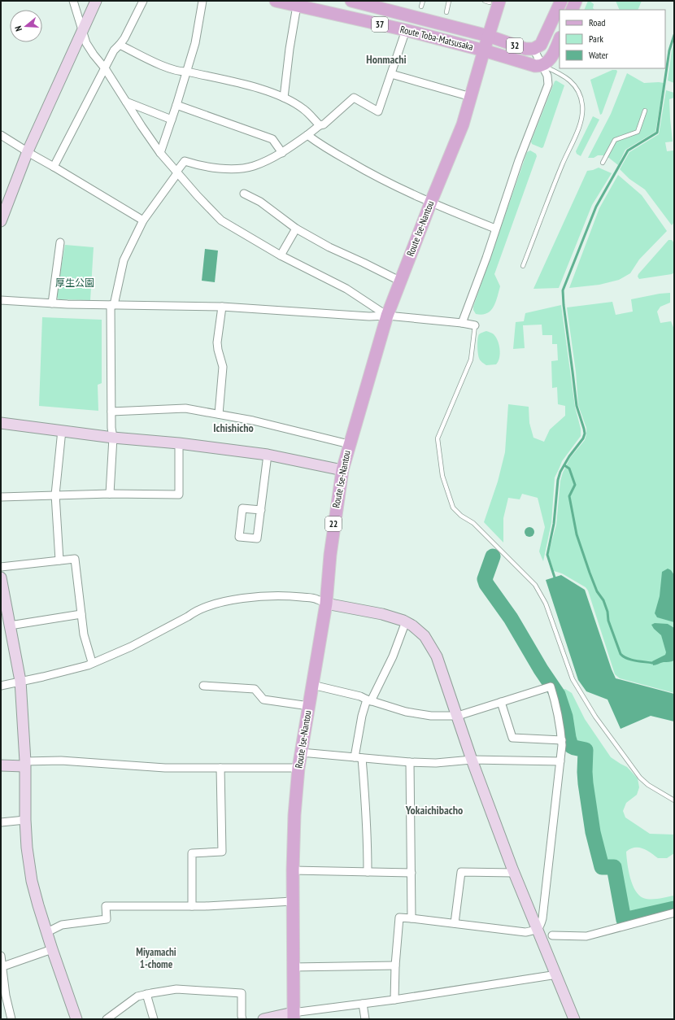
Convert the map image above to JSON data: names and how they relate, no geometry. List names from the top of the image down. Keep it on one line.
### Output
{"streets":{"main road":["37","Route Toba-Matsusaka","32","Route Ise-Nantou","22"]},"crossings":[["Route Toba-Matsusaka","32"],["Route Toba-Matsusaka","Route Ise-Nantou"],["32","Route Ise-Nantou"]],"districts":["Honmachi","Ichishicho","Yokaichibacho","Miyamachi 1-chome"],"parks":["厚生公園"],"legend":["Road","Park","Water"],"north":"left"}
